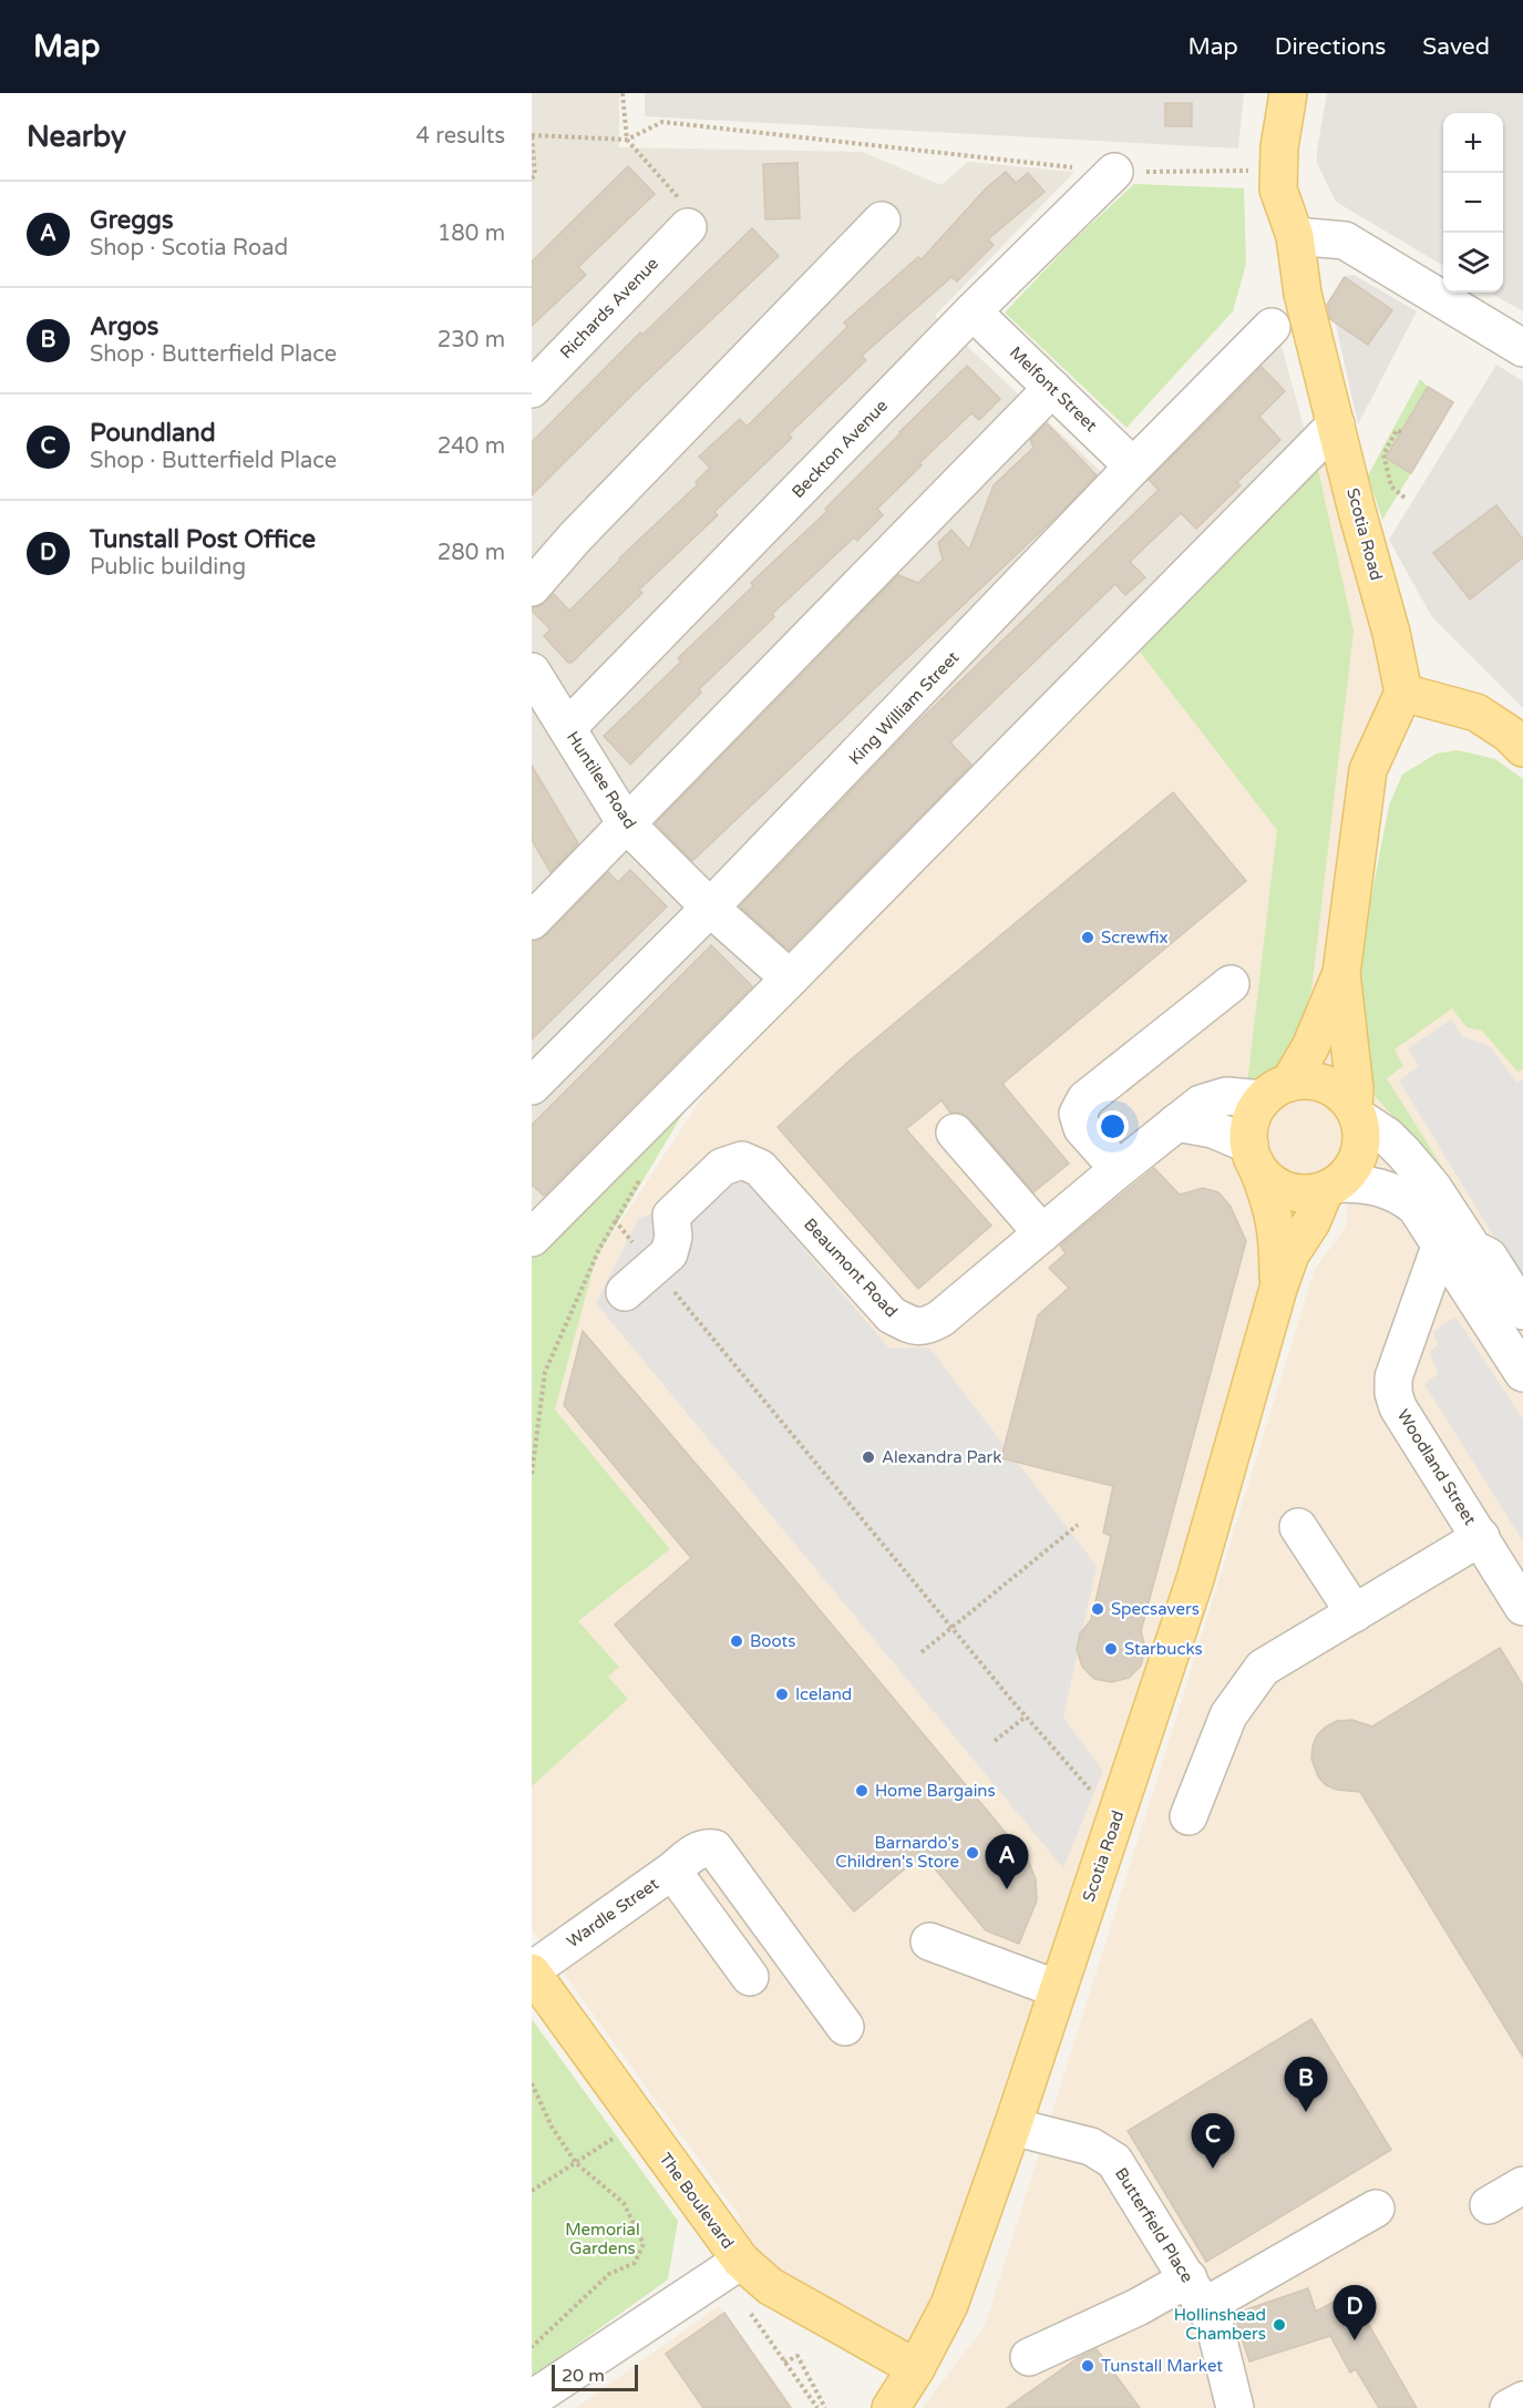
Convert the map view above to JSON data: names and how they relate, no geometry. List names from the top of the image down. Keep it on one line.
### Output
{"streets":{"main road":["Scotia Road","The Boulevard"],"street":["Richards Avenue","Melfont Street","Beckton Avenue","King William Street","Huntilee Road","Beaumont Road","Woodland Street","Wardle Street","Butterfield Place"]},"crossings":[["Melfont Street","Beckton Avenue"],["Melfont Street","King William Street"],["Beckton Avenue","Huntilee Road"],["Scotia Road","Beaumont Road"],["Scotia Road","The Boulevard"],["Scotia Road","Butterfield Place"],["King William Street","Huntilee Road"],["Wardle Street","The Boulevard"]],"parks":["Memorial Gardens"],"places":["Screwfix","Alexandra Park","Specsavers","Boots","Starbucks","Iceland","Home Bargains","Barnardo's Children's Store","Hollinshead Chambers","Tunstall Market"],"scale_bar":"20 m","page":{"header":"Map","nav":["Map","Directions","Saved"],"heading":["Nearby","4 results"],"map_buttons":["+","−"],"list":[{"mark":"A","name":"Greggs","note":"Shop · Scotia Road","value":"180 m"},{"mark":"B","name":"Argos","note":"Shop · Butterfield Place","value":"230 m"},{"mark":"C","name":"Poundland","note":"Shop · Butterfield Place","value":"240 m"},{"mark":"D","name":"Tunstall Post Office","note":"Public building","value":"280 m"}],"pins":["A","B","C","D"],"scale":"20 m"}}
